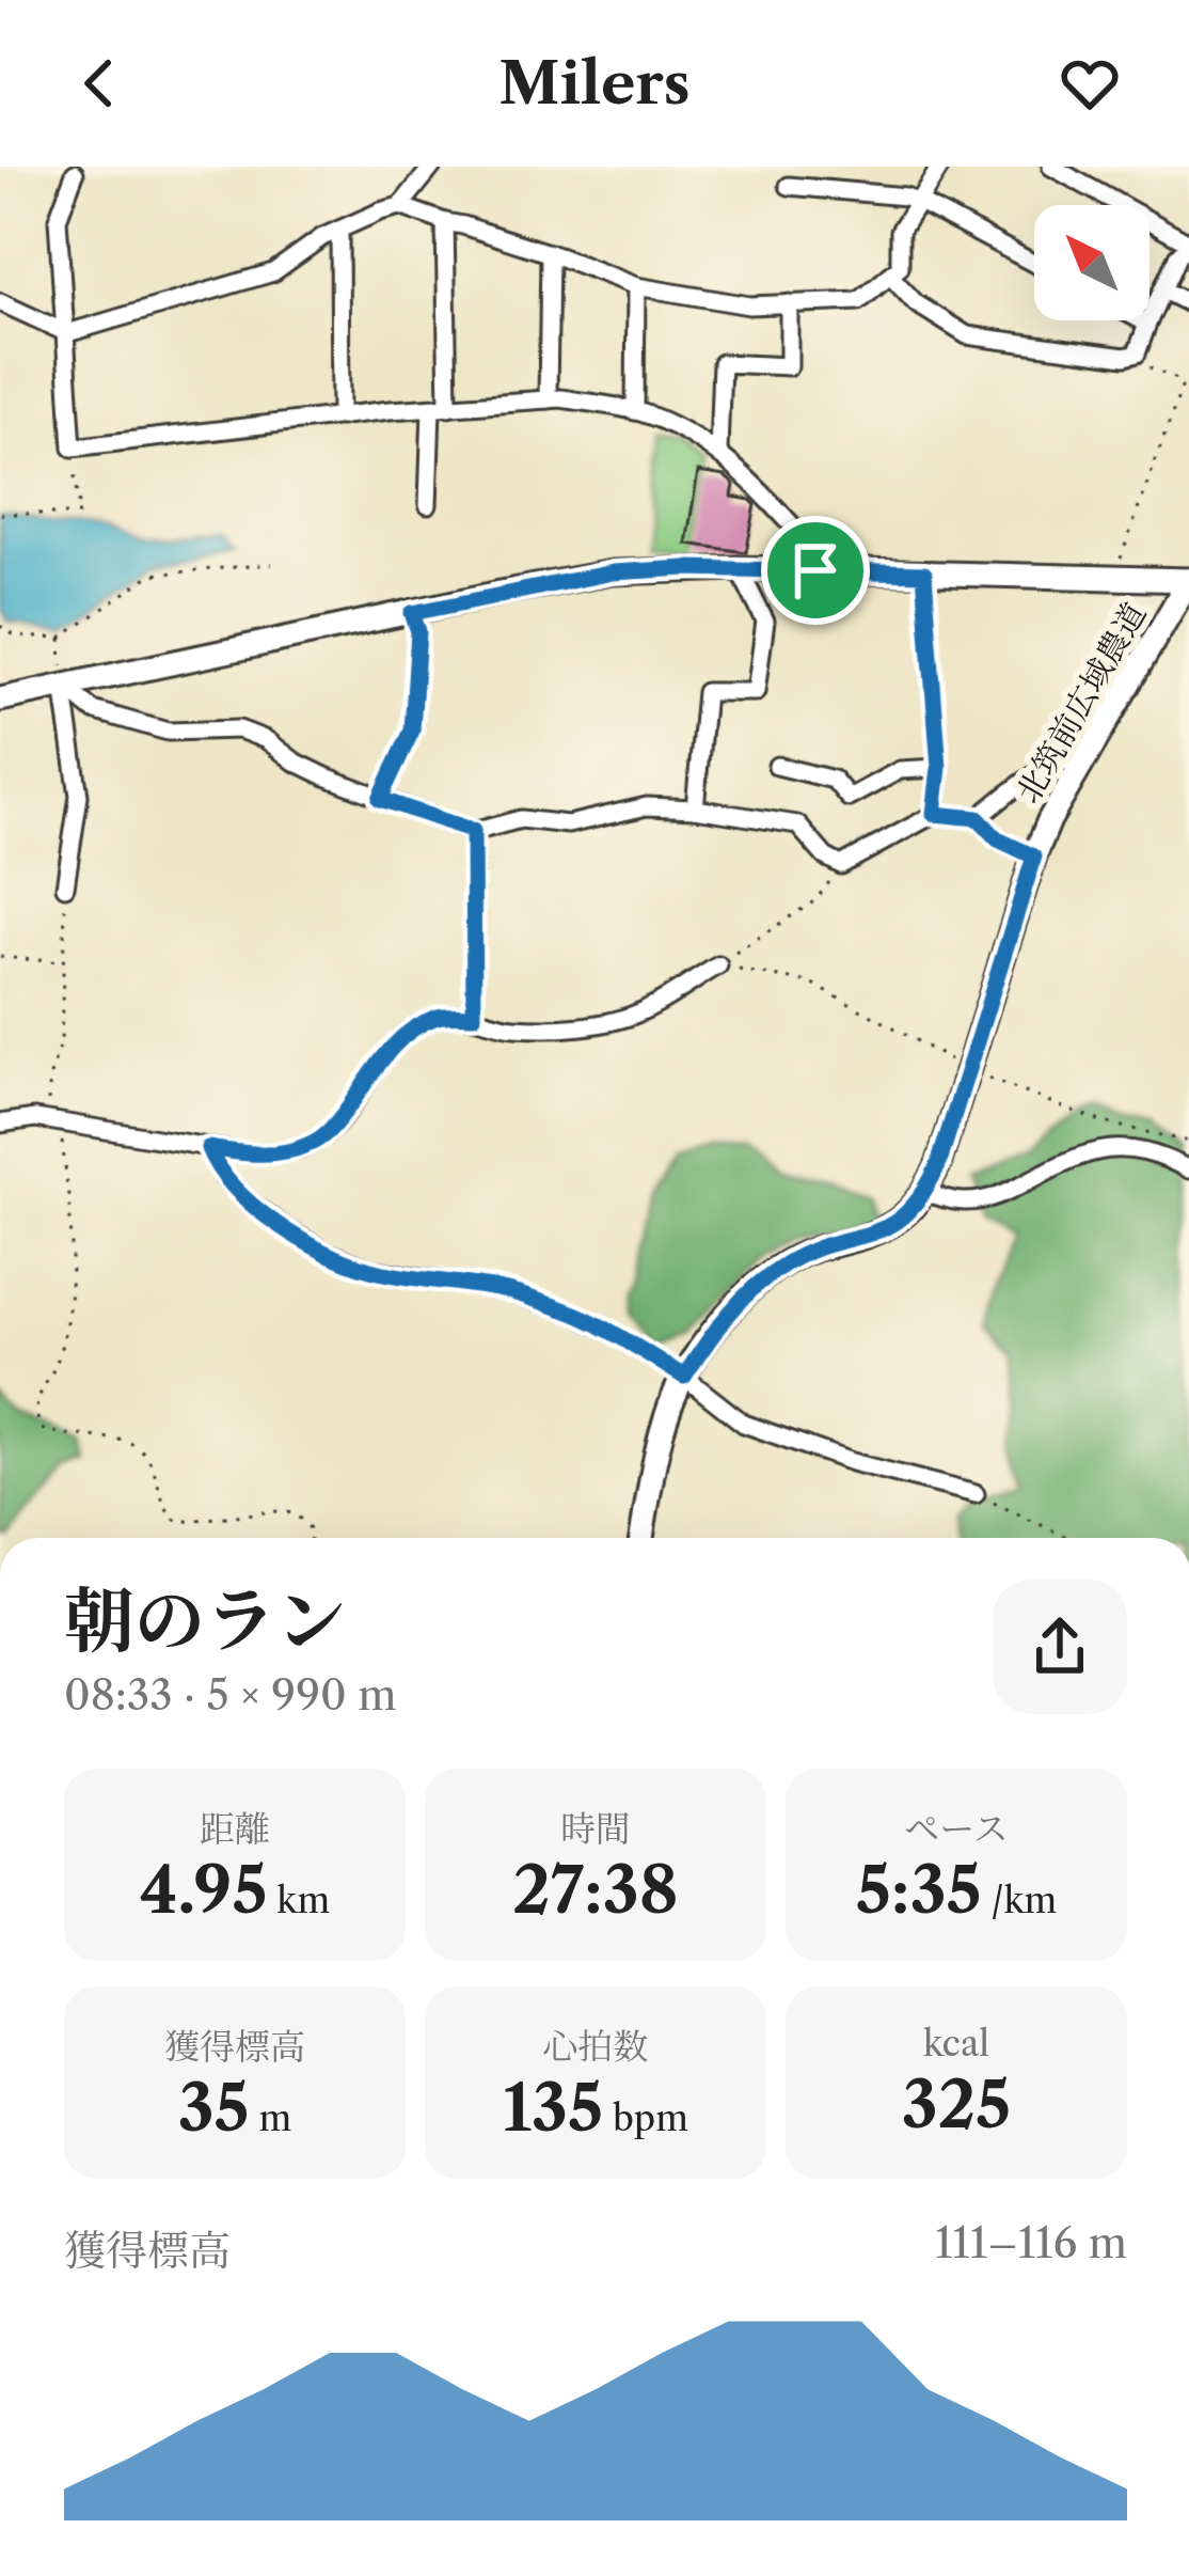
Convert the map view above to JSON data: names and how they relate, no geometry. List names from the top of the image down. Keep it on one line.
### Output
{"streets":{"street":["北筑前広域農道"]},"north":"top left","page":{"header":"Milers","heading":["朝のラン","08:33 · 5 × 990 m"],"stats":[["距離","4.95 km"],["時間","27:38"],["ペース","5:35 /km"],["獲得標高","35 m"],["心拍数","135 bpm"],["kcal","325"]],"chart":["獲得標高","111–116 m"]}}
